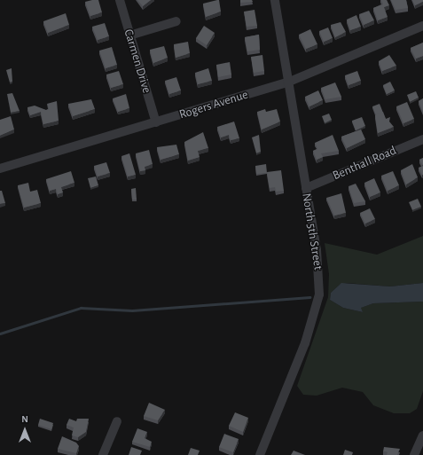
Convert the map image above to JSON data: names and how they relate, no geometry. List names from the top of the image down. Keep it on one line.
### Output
{"streets":{"street":["Carmen Drive","Rogers Avenue","Benthall Road","North 5th Street"]},"crossings":[["Carmen Drive","Rogers Avenue"],["Rogers Avenue","North 5th Street"],["Benthall Road","North 5th Street"]],"north":"top"}
